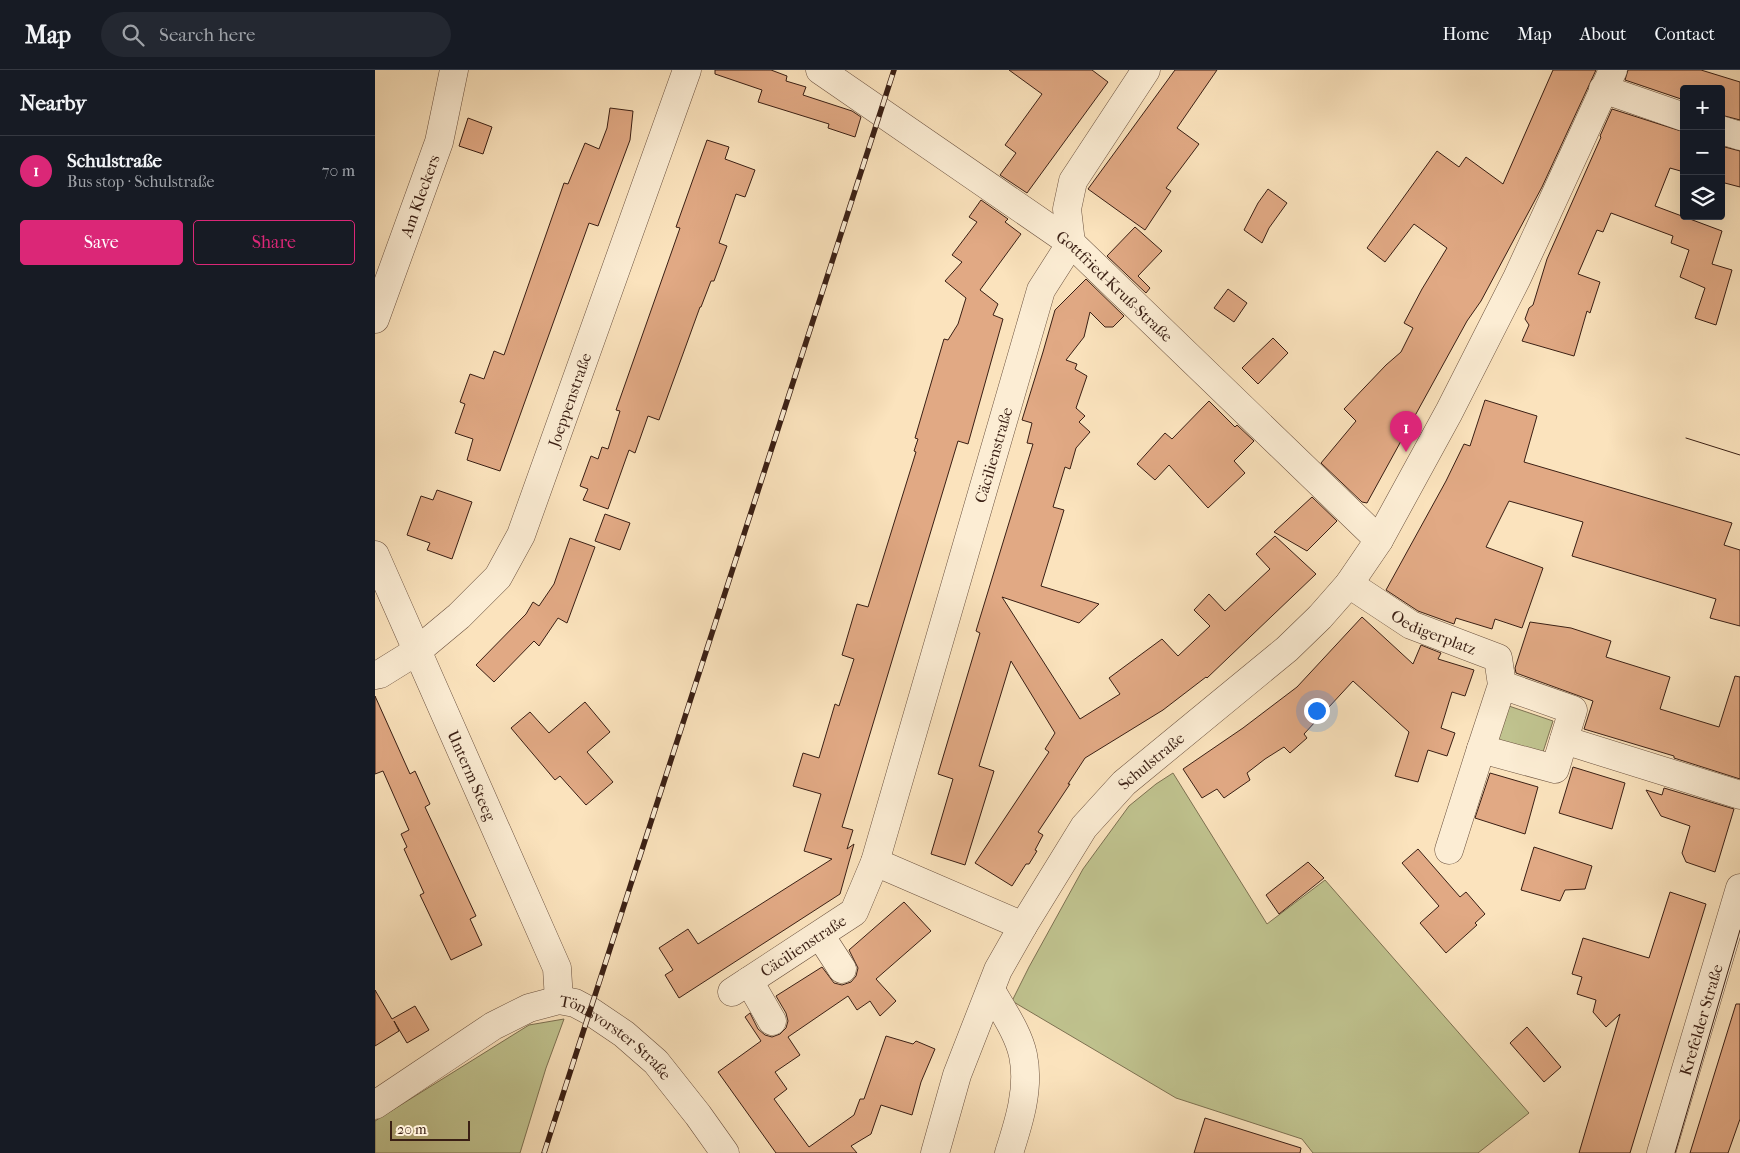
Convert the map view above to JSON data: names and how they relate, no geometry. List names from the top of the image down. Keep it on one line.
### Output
{"streets":{"street":["Am Kleckers","Gottfried-Kruß-Straße","Joeppenstraße","Cäcilienstraße","Oedigerplatz","Schulstraße","Unterm Steeg","Krefelder Straße","Tönisvorster Straße"]},"crossings":[["Gottfried-Kruß-Straße","Cäcilienstraße"],["Gottfried-Kruß-Straße","Schulstraße"],["Joeppenstraße","Unterm Steeg"],["Oedigerplatz","Schulstraße"],["Unterm Steeg","Tönisvorster Straße"]],"scale_bar":"20 m","page":{"header":"Map","search":"Search here","nav":["Home","Map","About","Contact"],"heading":"Nearby","map_buttons":["+","−"],"list":[{"mark":"1","name":"Schulstraße","note":"Bus stop · Schulstraße","value":"70 m"}],"buttons":["Save","Share"],"pins":"1","scale":"20 m"}}
